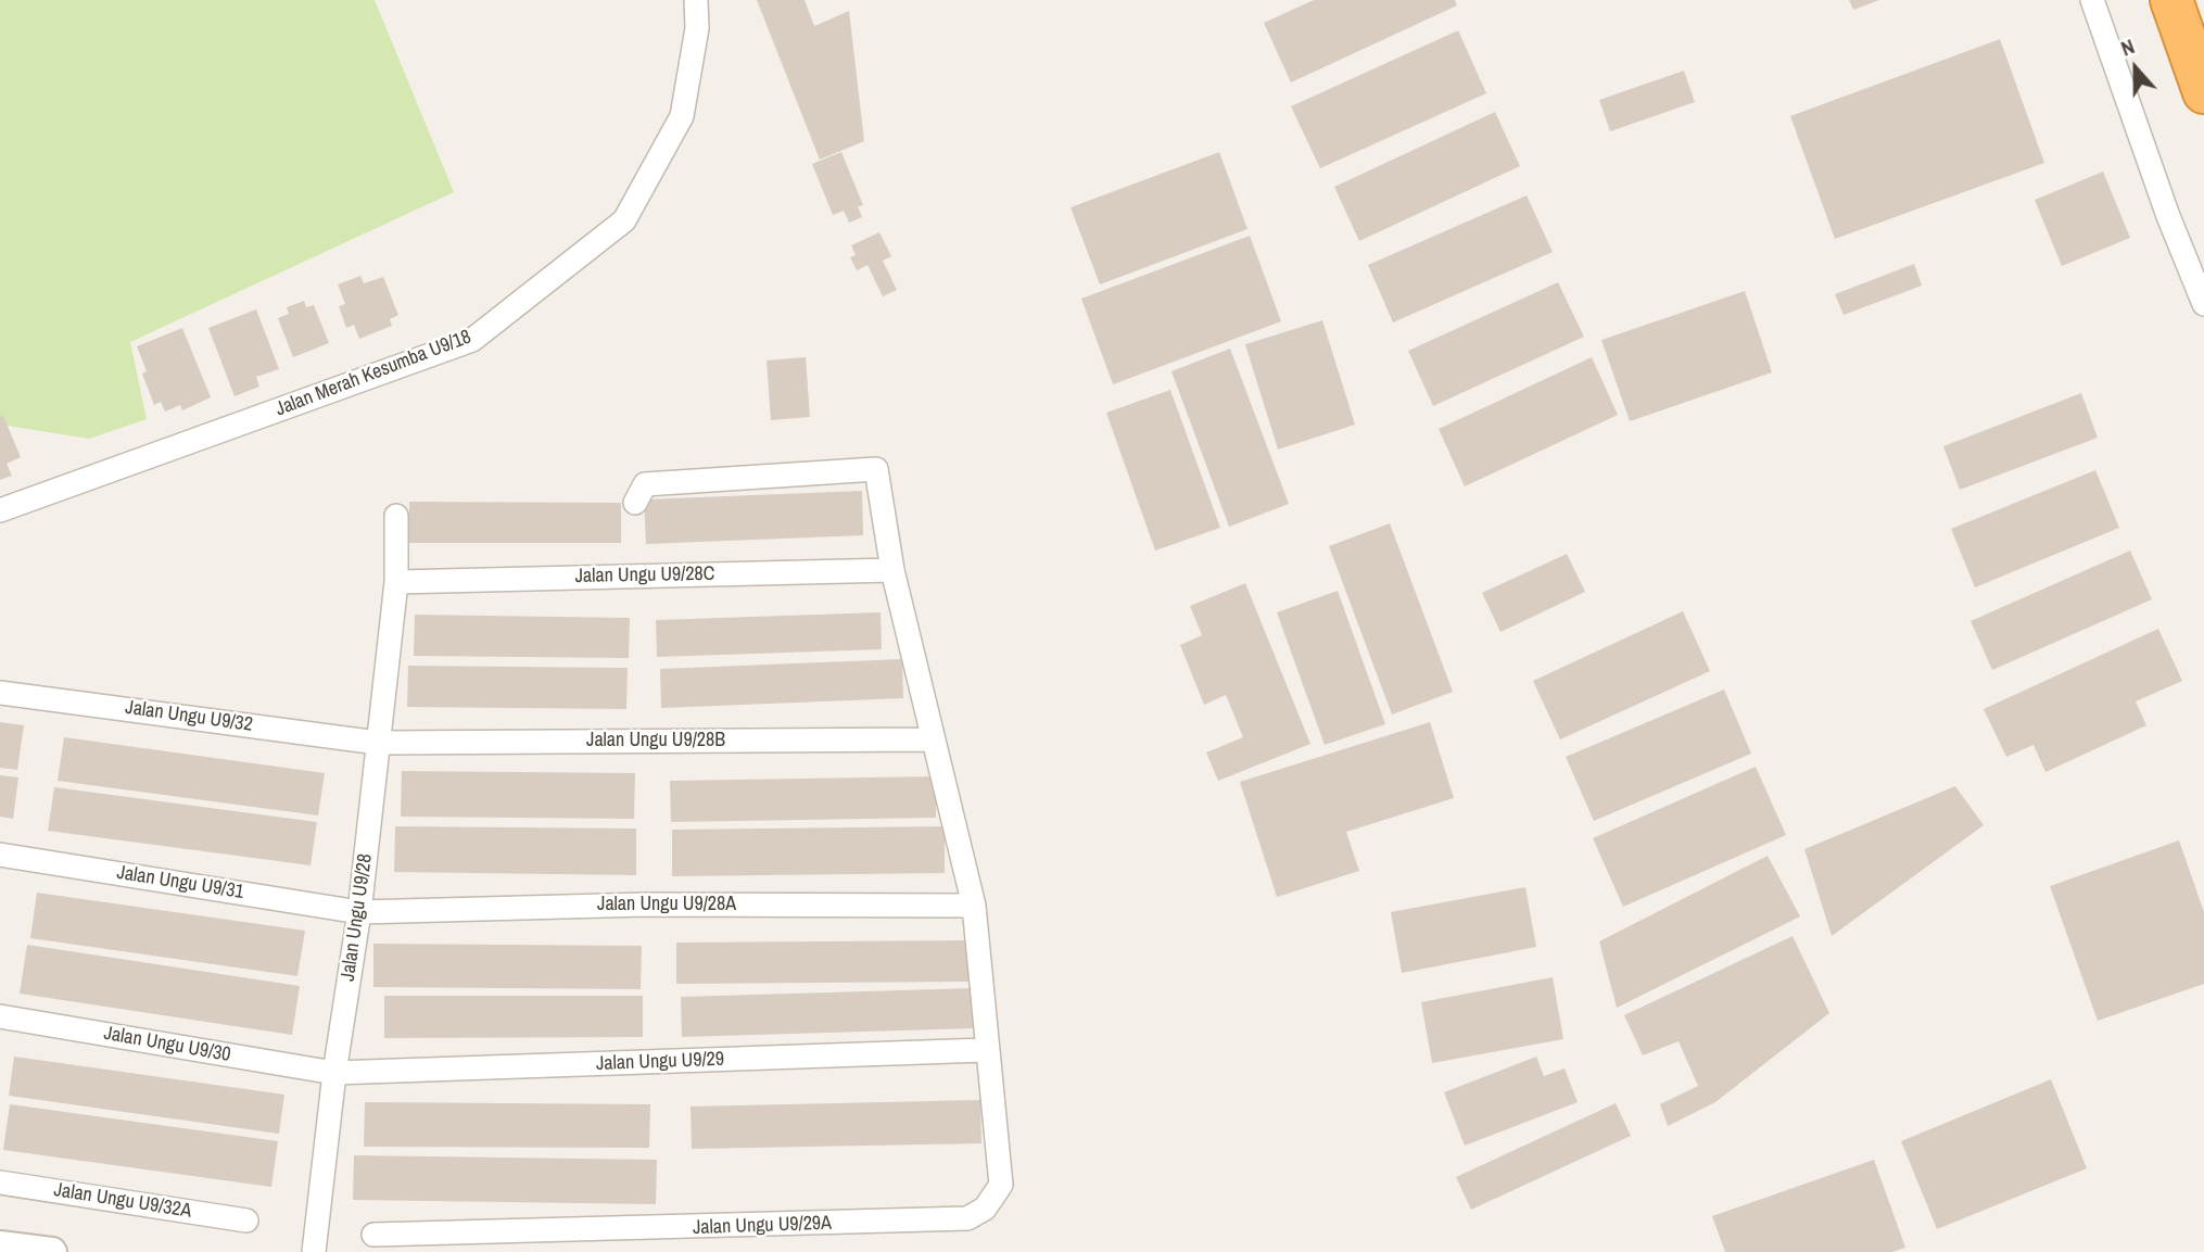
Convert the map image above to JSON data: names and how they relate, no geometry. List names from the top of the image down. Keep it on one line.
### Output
{"streets":{"street":["Jalan Merah Kesumba U9/18","Jalan Ungu U9/28C","Jalan Ungu U9/32","Jalan Ungu U9/28B","Jalan Ungu U9/31","Jalan Ungu U9/28A","Jalan Ungu U9/28","Jalan Ungu U9/30","Jalan Ungu U9/29","Jalan Ungu U9/32A","Jalan Ungu U9/29A"]},"crossings":[["Jalan Ungu U9/28C","Jalan Ungu U9/28"],["Jalan Ungu U9/28C","Jalan Ungu U9/29A"],["Jalan Ungu U9/32","Jalan Ungu U9/28B"],["Jalan Ungu U9/32","Jalan Ungu U9/28"],["Jalan Ungu U9/28B","Jalan Ungu U9/28"],["Jalan Ungu U9/28B","Jalan Ungu U9/29A"],["Jalan Ungu U9/31","Jalan Ungu U9/28A"],["Jalan Ungu U9/31","Jalan Ungu U9/28"],["Jalan Ungu U9/28A","Jalan Ungu U9/28"],["Jalan Ungu U9/28A","Jalan Ungu U9/29A"],["Jalan Ungu U9/28","Jalan Ungu U9/30"],["Jalan Ungu U9/28","Jalan Ungu U9/29"],["Jalan Ungu U9/30","Jalan Ungu U9/29"],["Jalan Ungu U9/29","Jalan Ungu U9/29A"]],"north":"top"}
